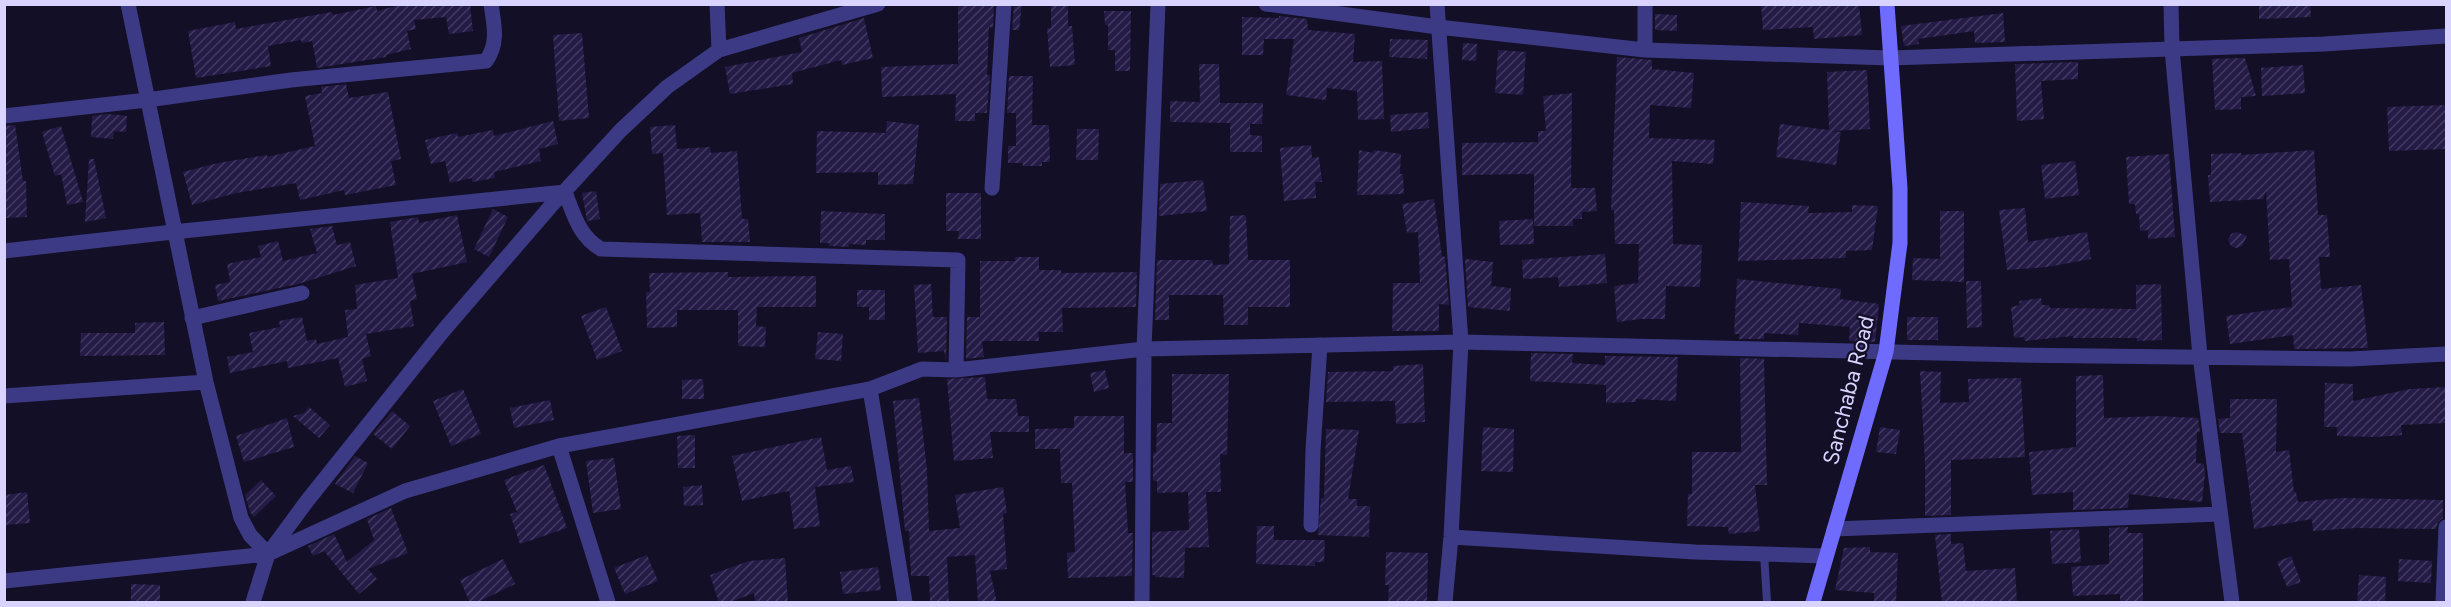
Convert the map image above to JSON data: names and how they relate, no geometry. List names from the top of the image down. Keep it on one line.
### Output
{"streets":{"street":["Sanchaba Road"]}}
